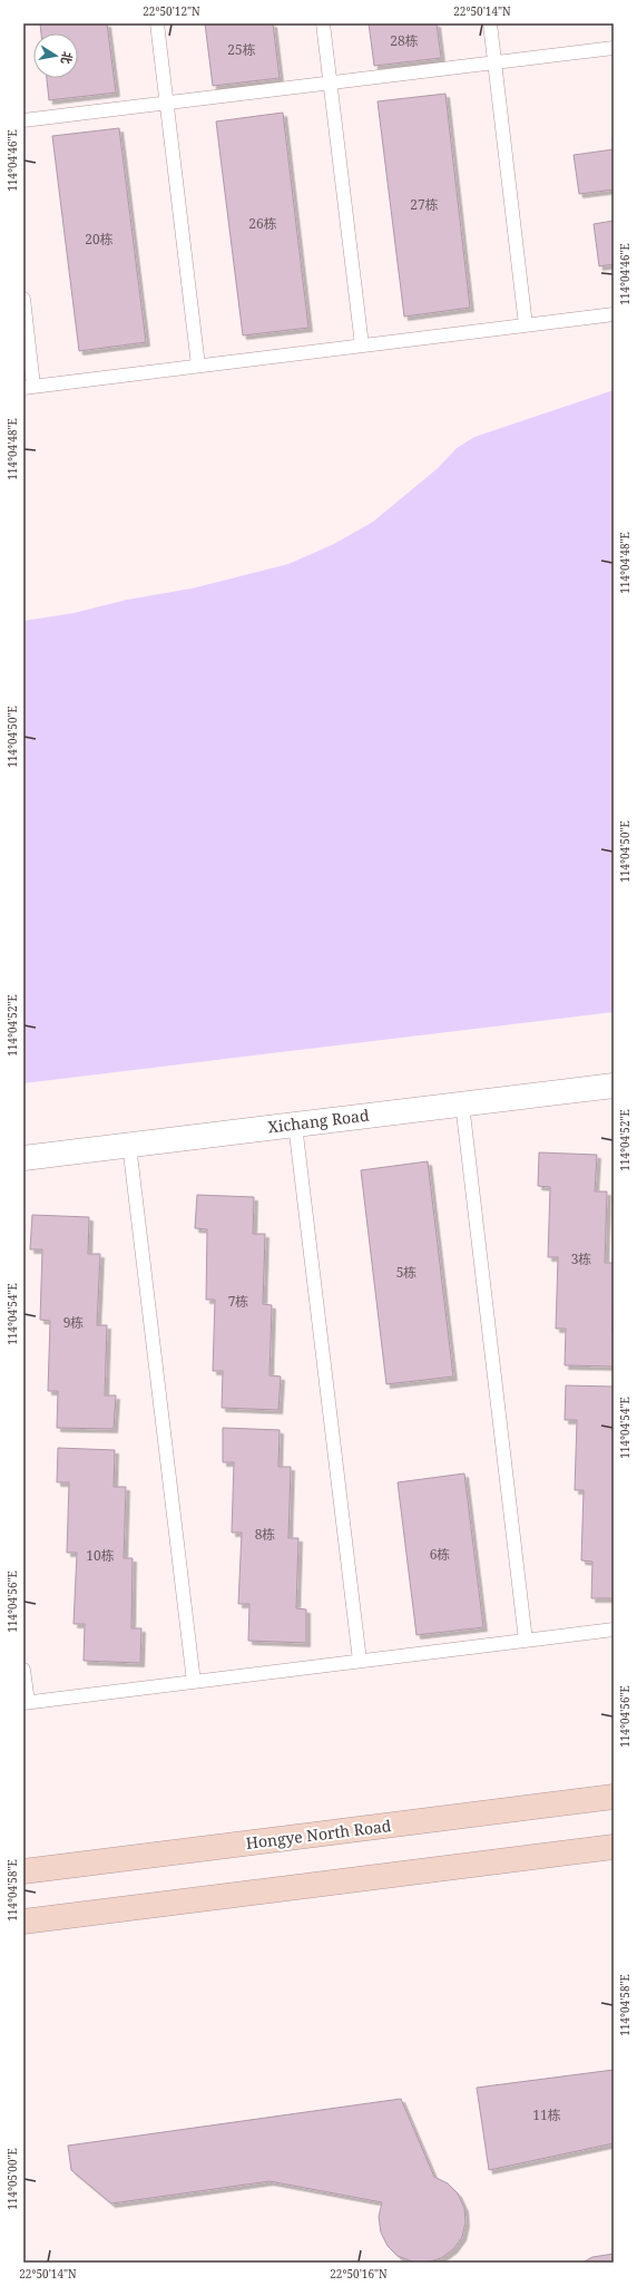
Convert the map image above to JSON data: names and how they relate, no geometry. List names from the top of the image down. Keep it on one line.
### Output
{"streets":{"main road":["Hongye North Road"],"street":["Xichang Road"]},"house_numbers":["28栋","25栋","27栋","26栋","20栋","3栋","5栋","7栋","9栋","8栋","6栋","10栋","11栋"],"north":"right","coordinates":["22°50'12\"N","22°50'14\"N","114°04'46\"E","114°04'48\"E","114°04'50\"E","114°04'52\"E","114°04'54\"E","114°04'56\"E","114°04'58\"E","114°05'00\"E","22°50'16\"N"]}
